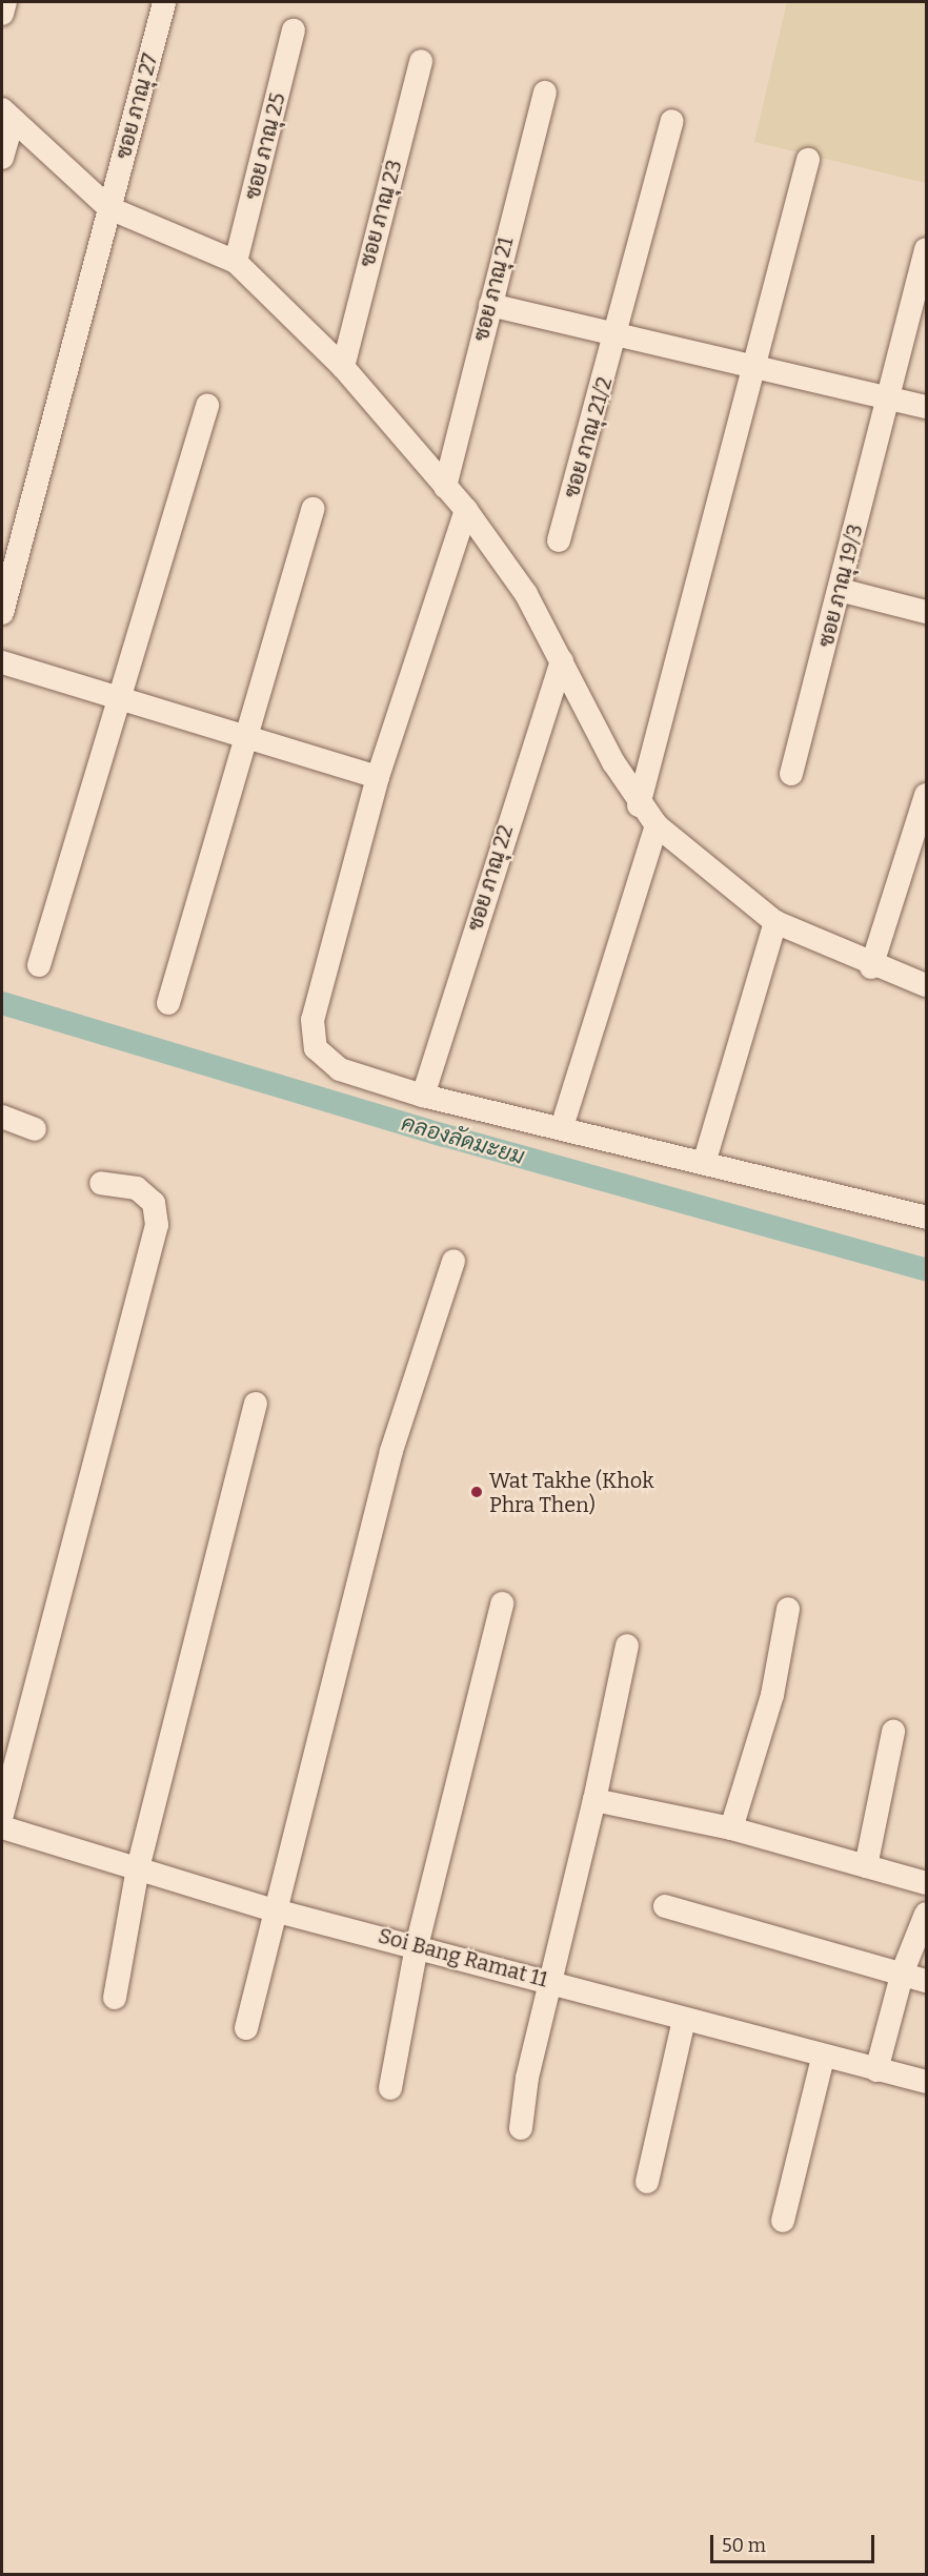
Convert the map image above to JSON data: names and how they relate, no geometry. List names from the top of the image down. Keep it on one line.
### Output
{"streets":{"street":["ซอย ภาณุ 27","ซอย ภาณุ 25","ซอย ภาณุ 23","ซอย ภาณุ 21","ซอย ภาณุ 21/2","ซอย ภาณุ 19/3","ซอย ภาณุ 22","Soi Bang Ramat 11"]},"water":["คลองลัดมะยม"],"places":["Wat Takhe (Khok Phra Then)"],"scale_bar":"50 m"}
